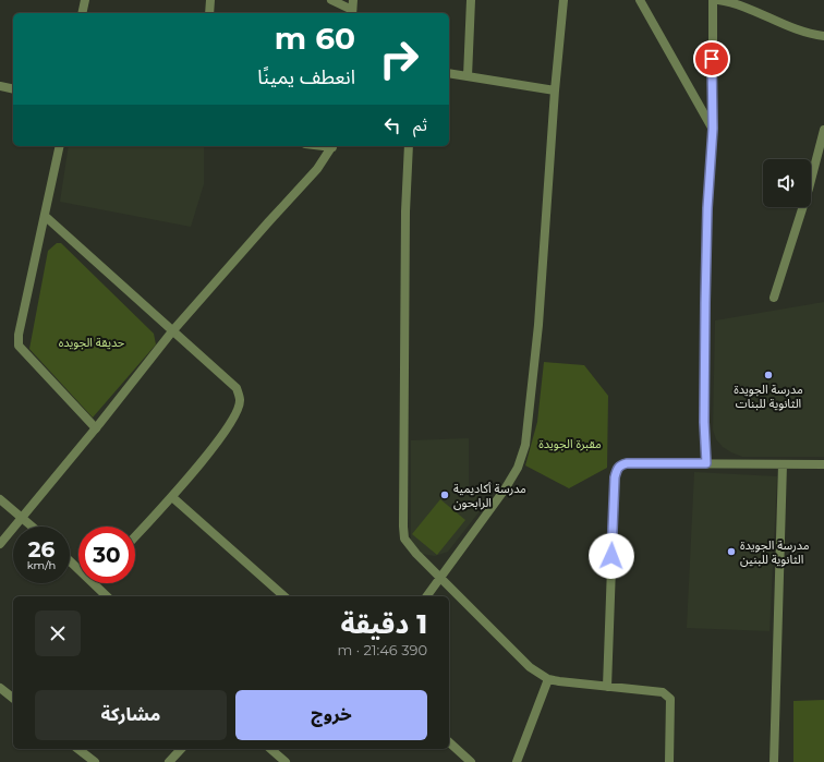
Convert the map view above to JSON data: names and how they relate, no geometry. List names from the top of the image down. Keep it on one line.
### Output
{"parks":["حديقة الجويده","مقبرة الجويدة"],"places":["مدرسة الجويدة الثانوية للبنات","مدرسة أكاديمية الرابحون","مدرسة الجويدة الثانوية للبنين"],"page":{"turn":["60 m","انعطف يمينًا"],"then":"ثم","speed":"26 km/h","limit":"30","heading":["1 دقيقة","390 m · 21:46"],"buttons":["خروج","مشاركة"]}}
